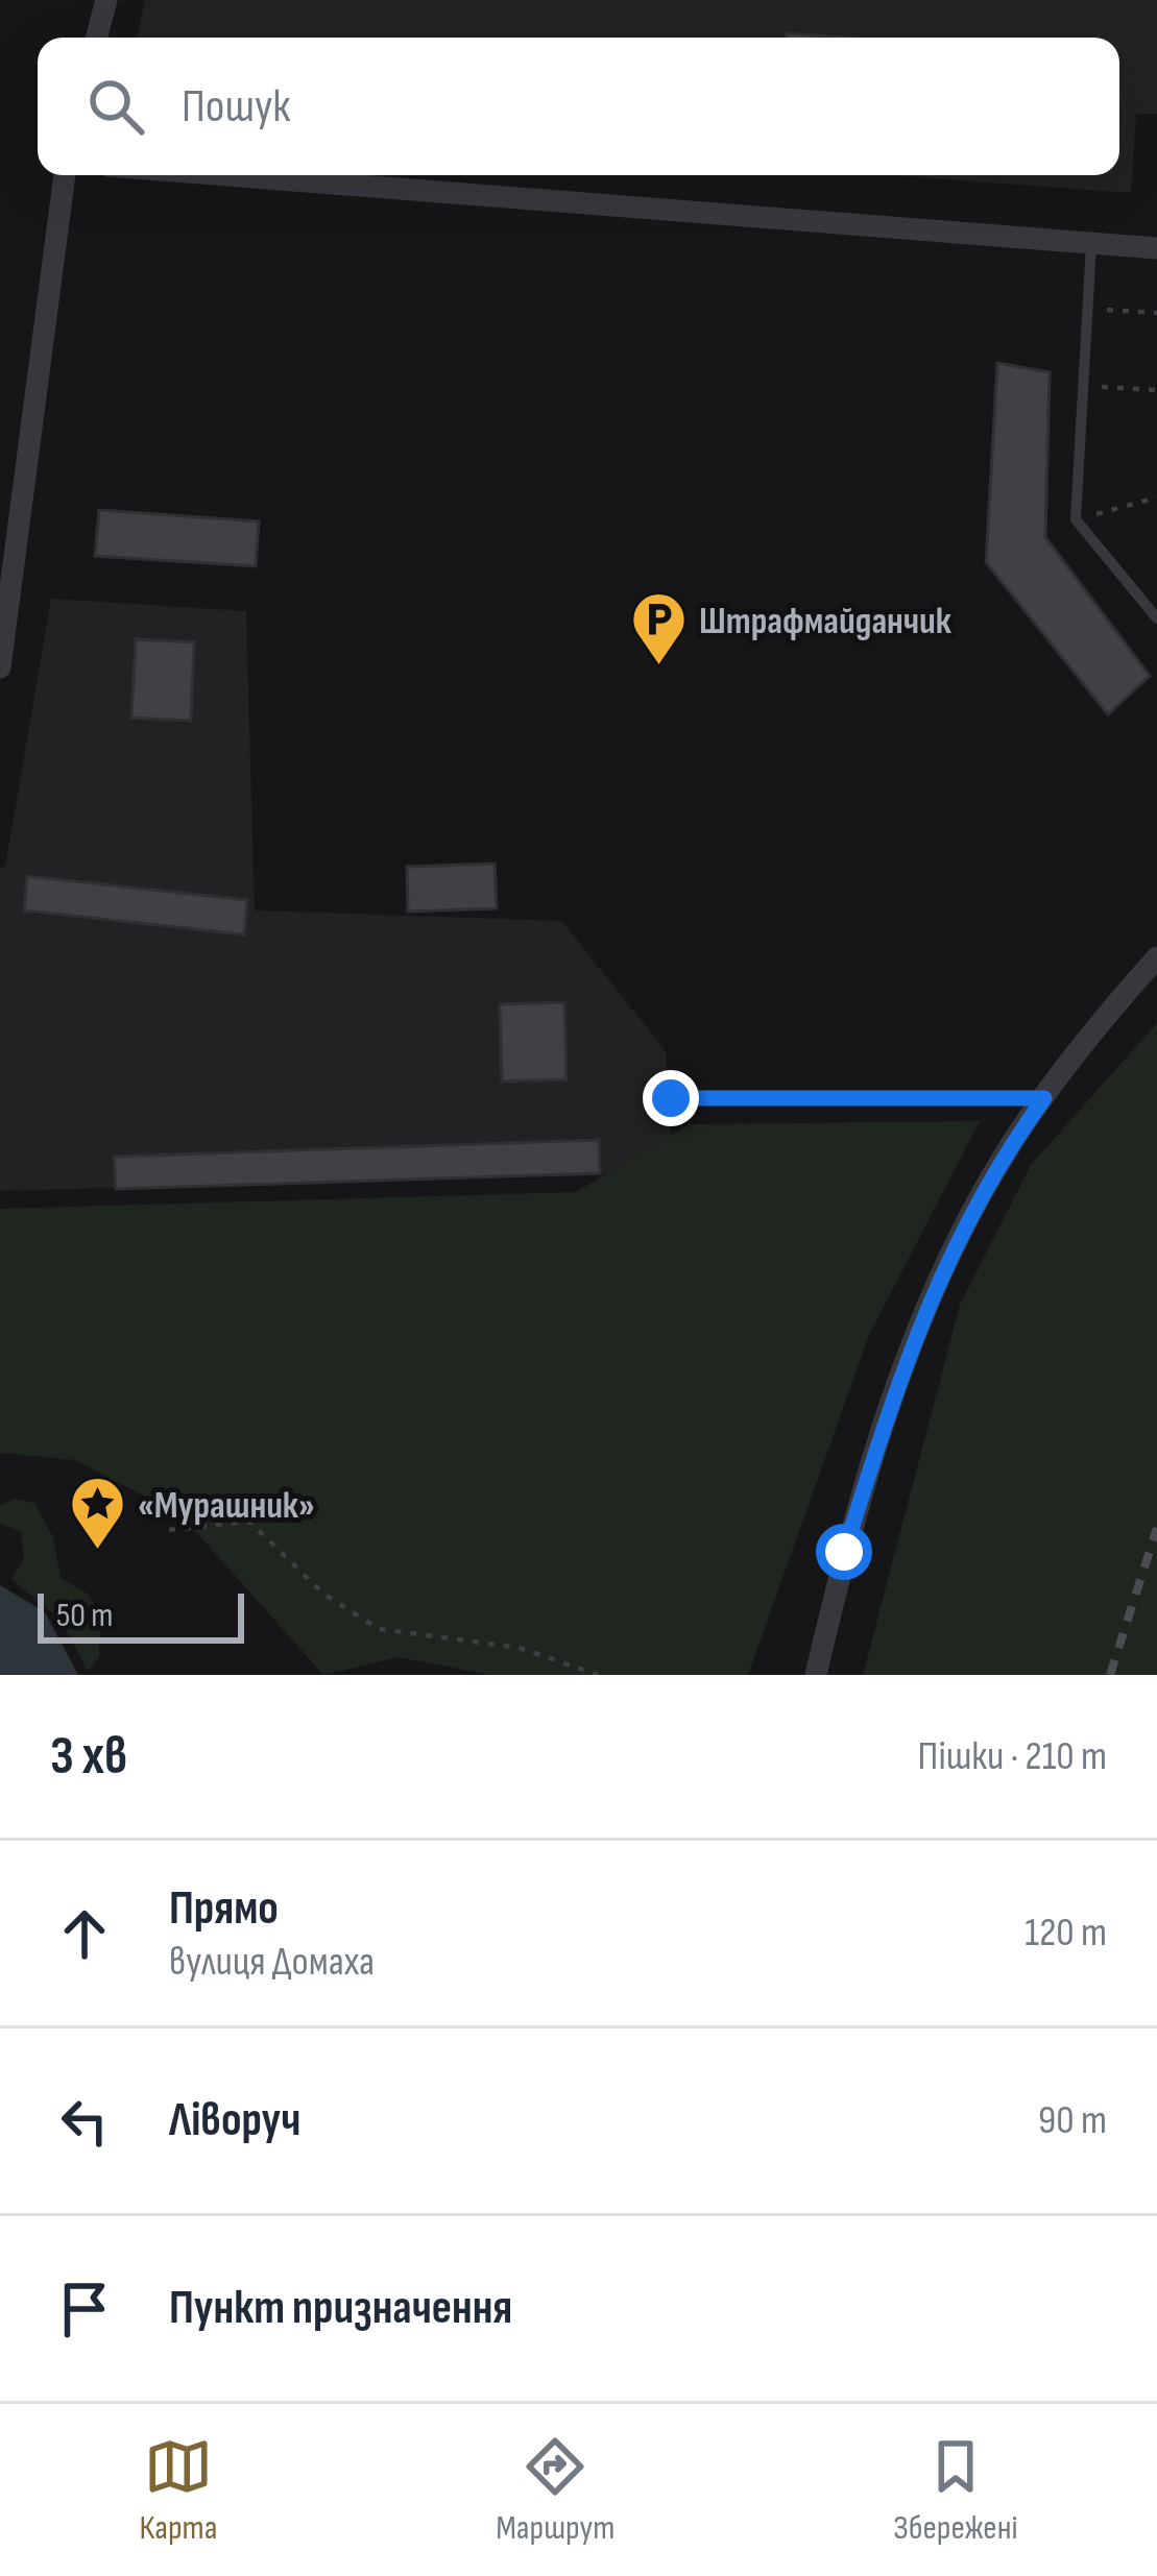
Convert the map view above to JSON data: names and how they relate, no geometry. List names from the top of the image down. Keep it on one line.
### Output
{"places":{"parking":["Штрафмайданчик"],"place":["«Мурашник»"]},"scale_bar":"50 m","page":{"search":"Пошук","scale":"50 m","heading":["3 хв","Пішки · 210 m"],"list":[["Прямо","вулиця Домаха","120 m"],["Ліворуч","90 m"],"Пункт призначення"],"nav":["Карта","Маршрут","Збережені"]}}
